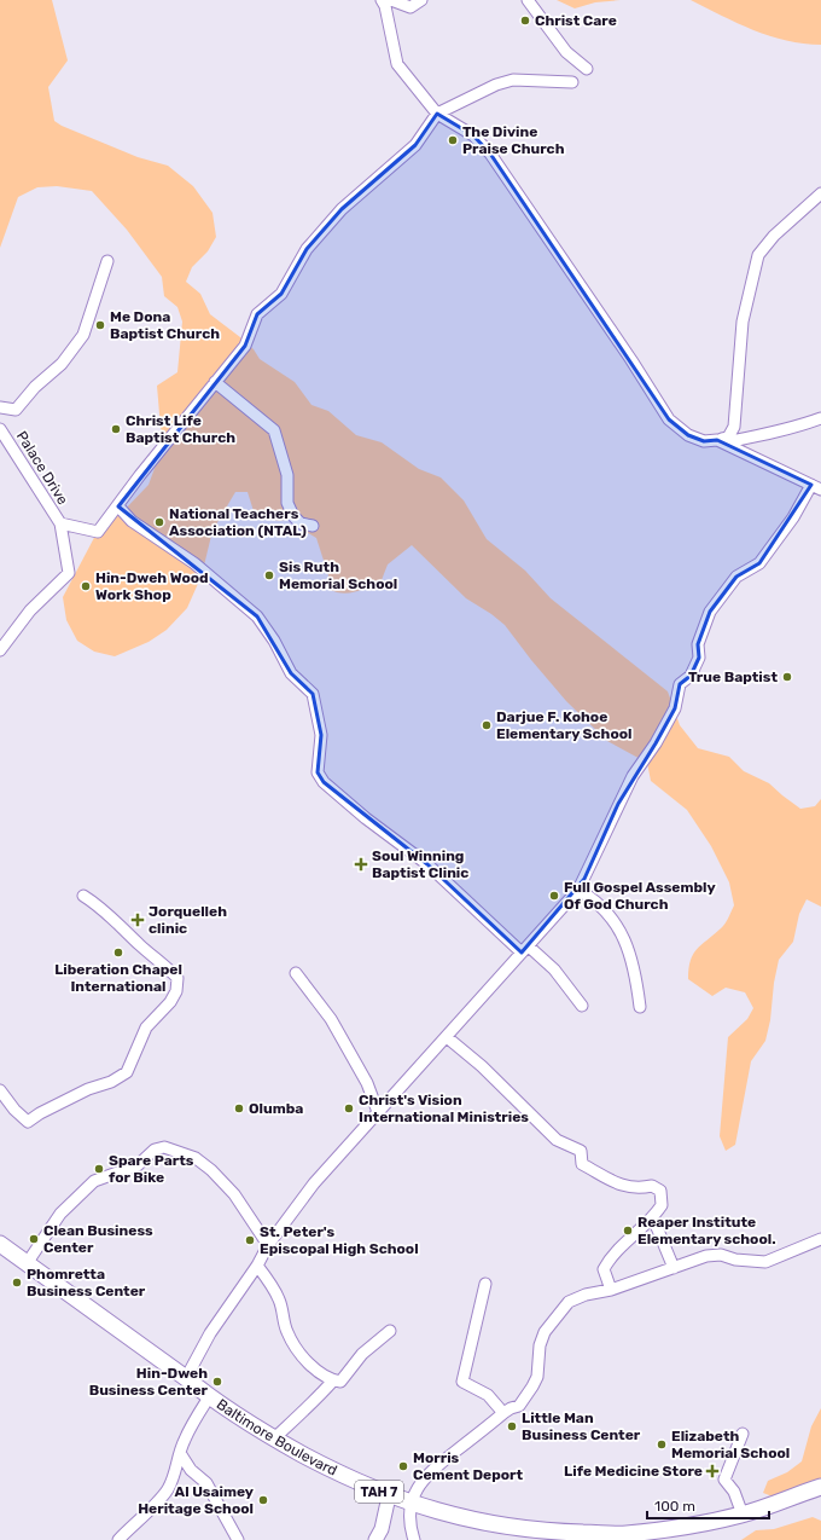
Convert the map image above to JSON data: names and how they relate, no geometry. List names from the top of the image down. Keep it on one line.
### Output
{"streets":{"highway":["Baltimore Boulevard","TAH 7"],"street":["Palace Drive"]},"places":{"other":["Christ Care","The Divine Praise Church","Me Dona Baptist Church","Christ Life Baptist Church","National Teachers Association (NTAL)","Sis Ruth Memorial School","Hin-Dweh Wood Work Shop","True Baptist","Darjue F. Kohoe Elementary School","Full Gospel Assembly Of God Church","Liberation Chapel International","Olumba","Christ's Vision International Ministries","Spare Parts for Bike","Reaper Institute Elementary school.","Clean Business Center","St. Peter's Episcopal High School","Phomretta Business Center","Hin-Dweh Business Center","Little Man Business Center","Elizabeth Memorial School","Morris Cement Deport","Al Usaimey Heritage School"],"health":["Soul Winning Baptist Clinic","Jorquelleh clinic","Life Medicine Store"]},"scale_bar":"100 m"}
